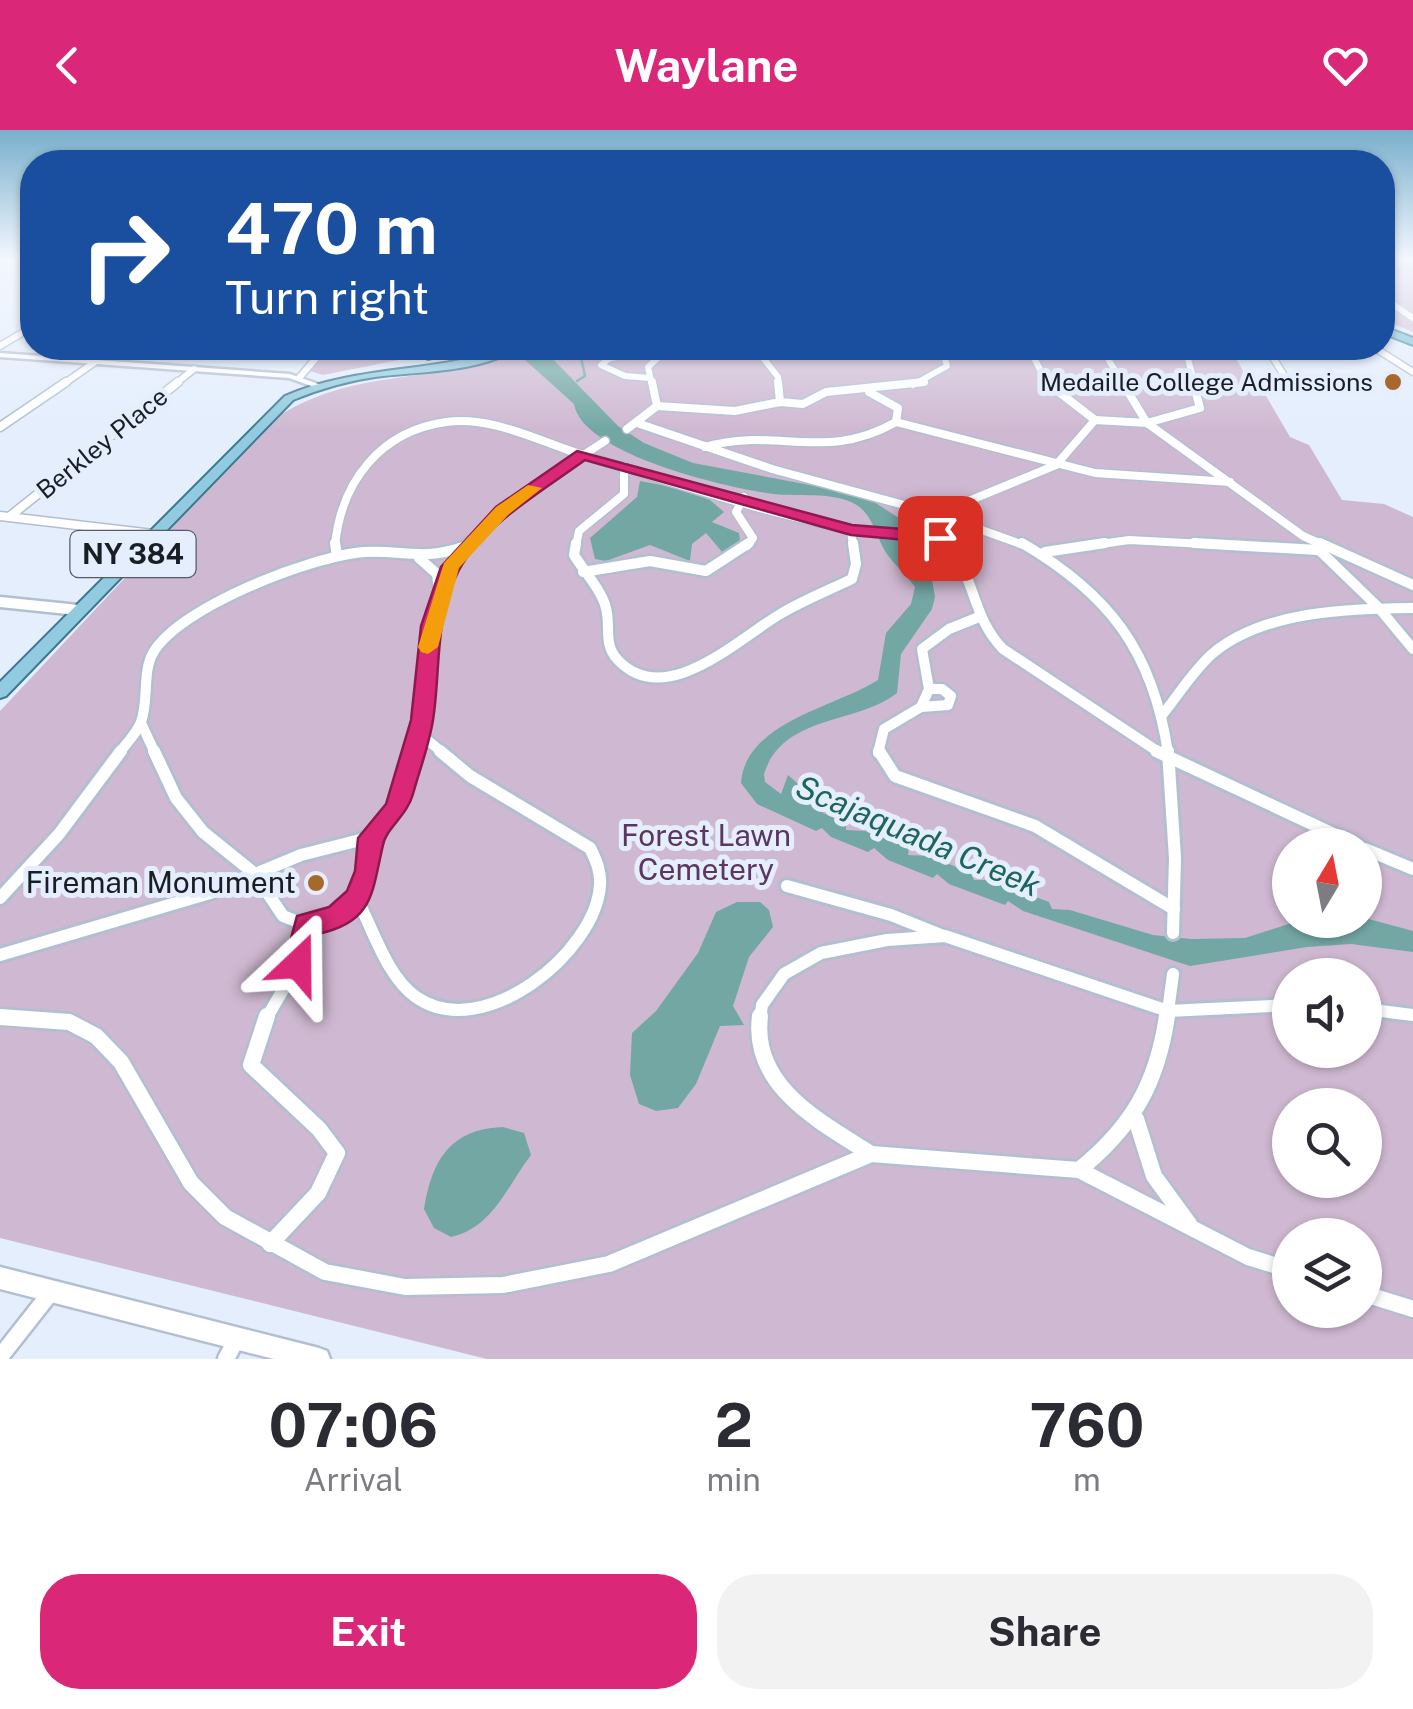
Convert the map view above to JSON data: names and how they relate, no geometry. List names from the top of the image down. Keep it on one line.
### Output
{"streets":{"main road":["NY 384"],"street":["Berkley Place"]},"water":["Scajaquada Creek"],"parks":["Forest Lawn Cemetery"],"places":["Medaille College Admissions","Fireman Monument"],"north":"top","page":{"header":"Waylane","turn":["470 m","Turn right"],"eta":["07:06","Arrival","2","min","760","m"],"buttons":["Exit","Share"]}}
